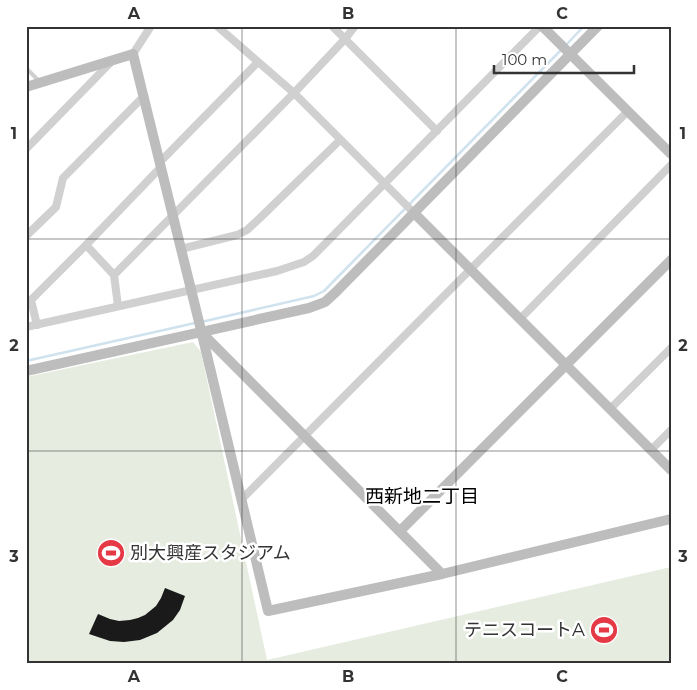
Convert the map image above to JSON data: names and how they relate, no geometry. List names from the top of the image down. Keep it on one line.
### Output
{"districts":["西新地二丁目"],"places":{"sports":["別大興産スタジアム","テニスコートA"]},"scale_bar":"100 m","grid":{"columns":["A","B","C"],"rows":["1","2","3"]}}
